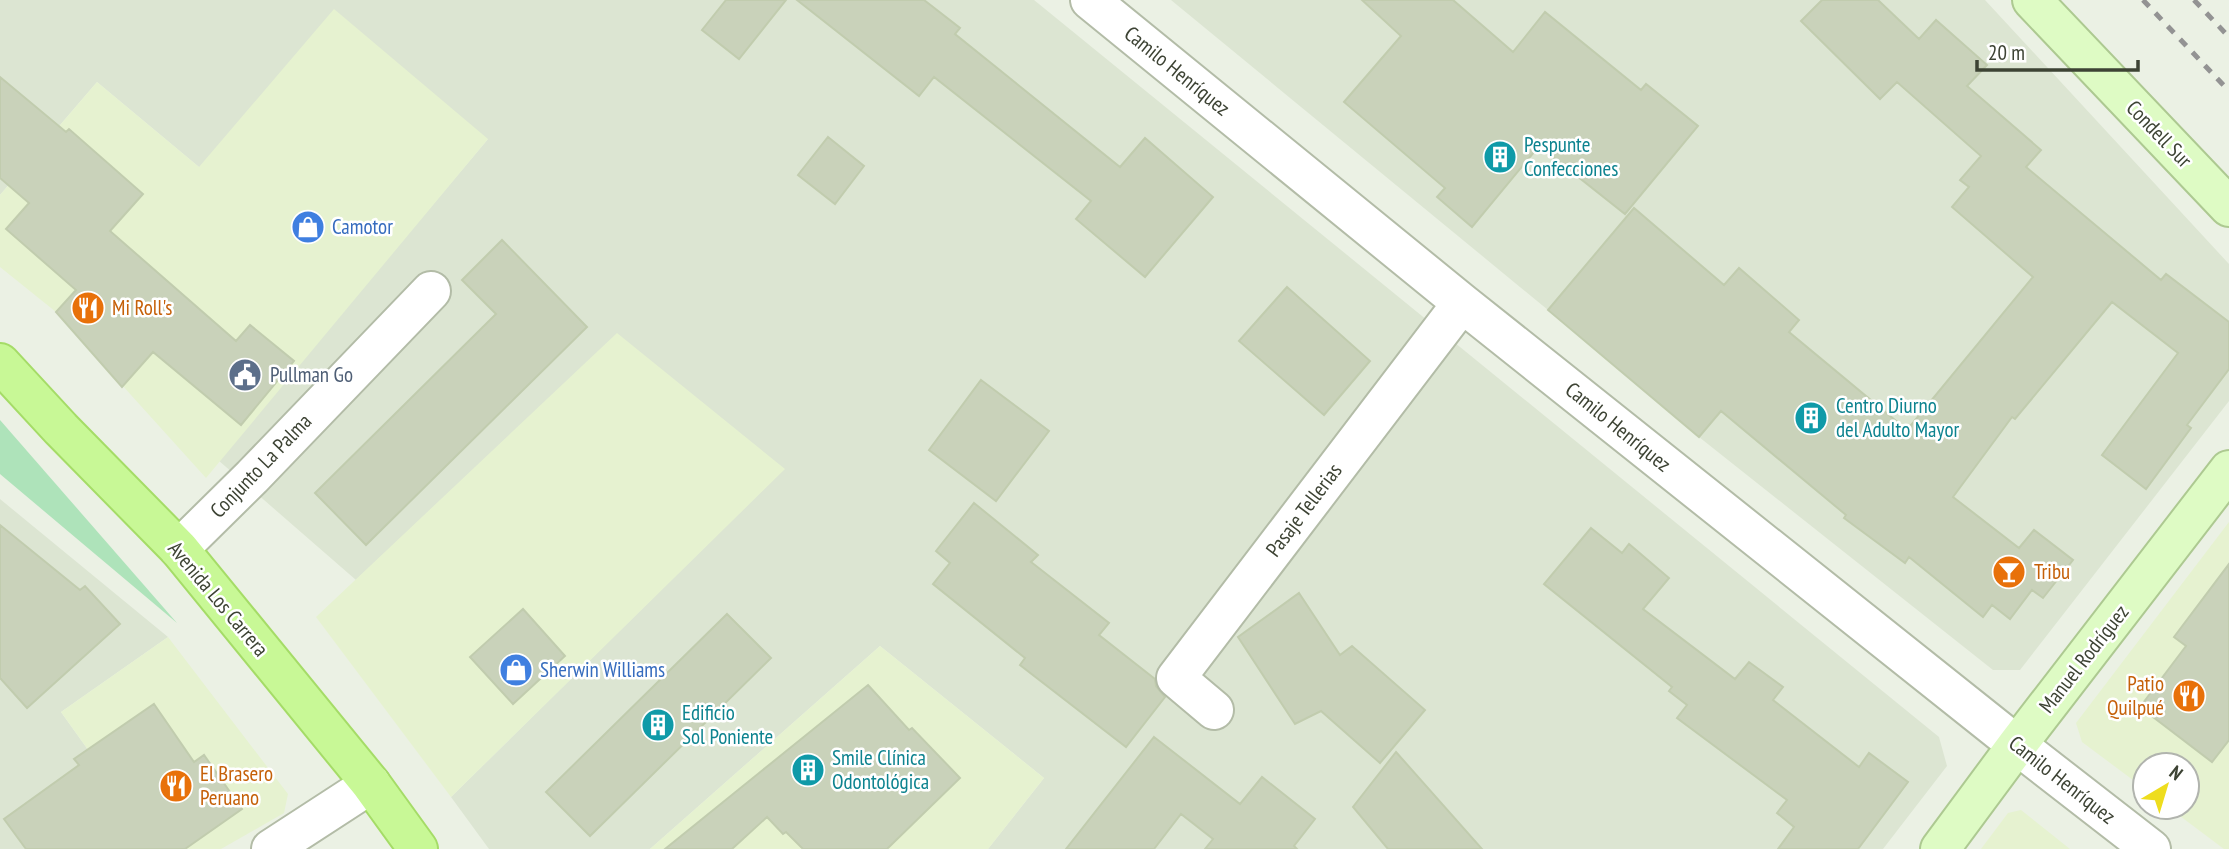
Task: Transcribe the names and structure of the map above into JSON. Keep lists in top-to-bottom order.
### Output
{
  "streets": {
    "main road": ["Avenida Los Carrera"],
    "street": [
      "Camilo Henríquez",
      "Condell Sur",
      "Conjunto La Palma",
      "Pasaje Tellerias",
      "Manuel Rodríguez"
    ]
  },
  "crossings": [
    ["Camilo Henríquez", "Pasaje Tellerias"],
    ["Camilo Henríquez", "Manuel Rodríguez"],
    ["Conjunto La Palma", "Avenida Los Carrera"]
  ],
  "places": {
    "building": [
      "Pespunte Confecciones",
      "Centro Diurno del Adulto Mayor",
      "Edificio Sol Poniente",
      "Smile Clínica Odontológica"
    ],
    "shop": ["Camotor", "Sherwin Williams"],
    "restaurant": ["Mi Roll's", "Patio Quilpué", "El Brasero Peruano"],
    "public building": ["Pullman Go"],
    "bar": ["Tribu"]
  },
  "scale_bar": "20 m",
  "north": "top right"
}
